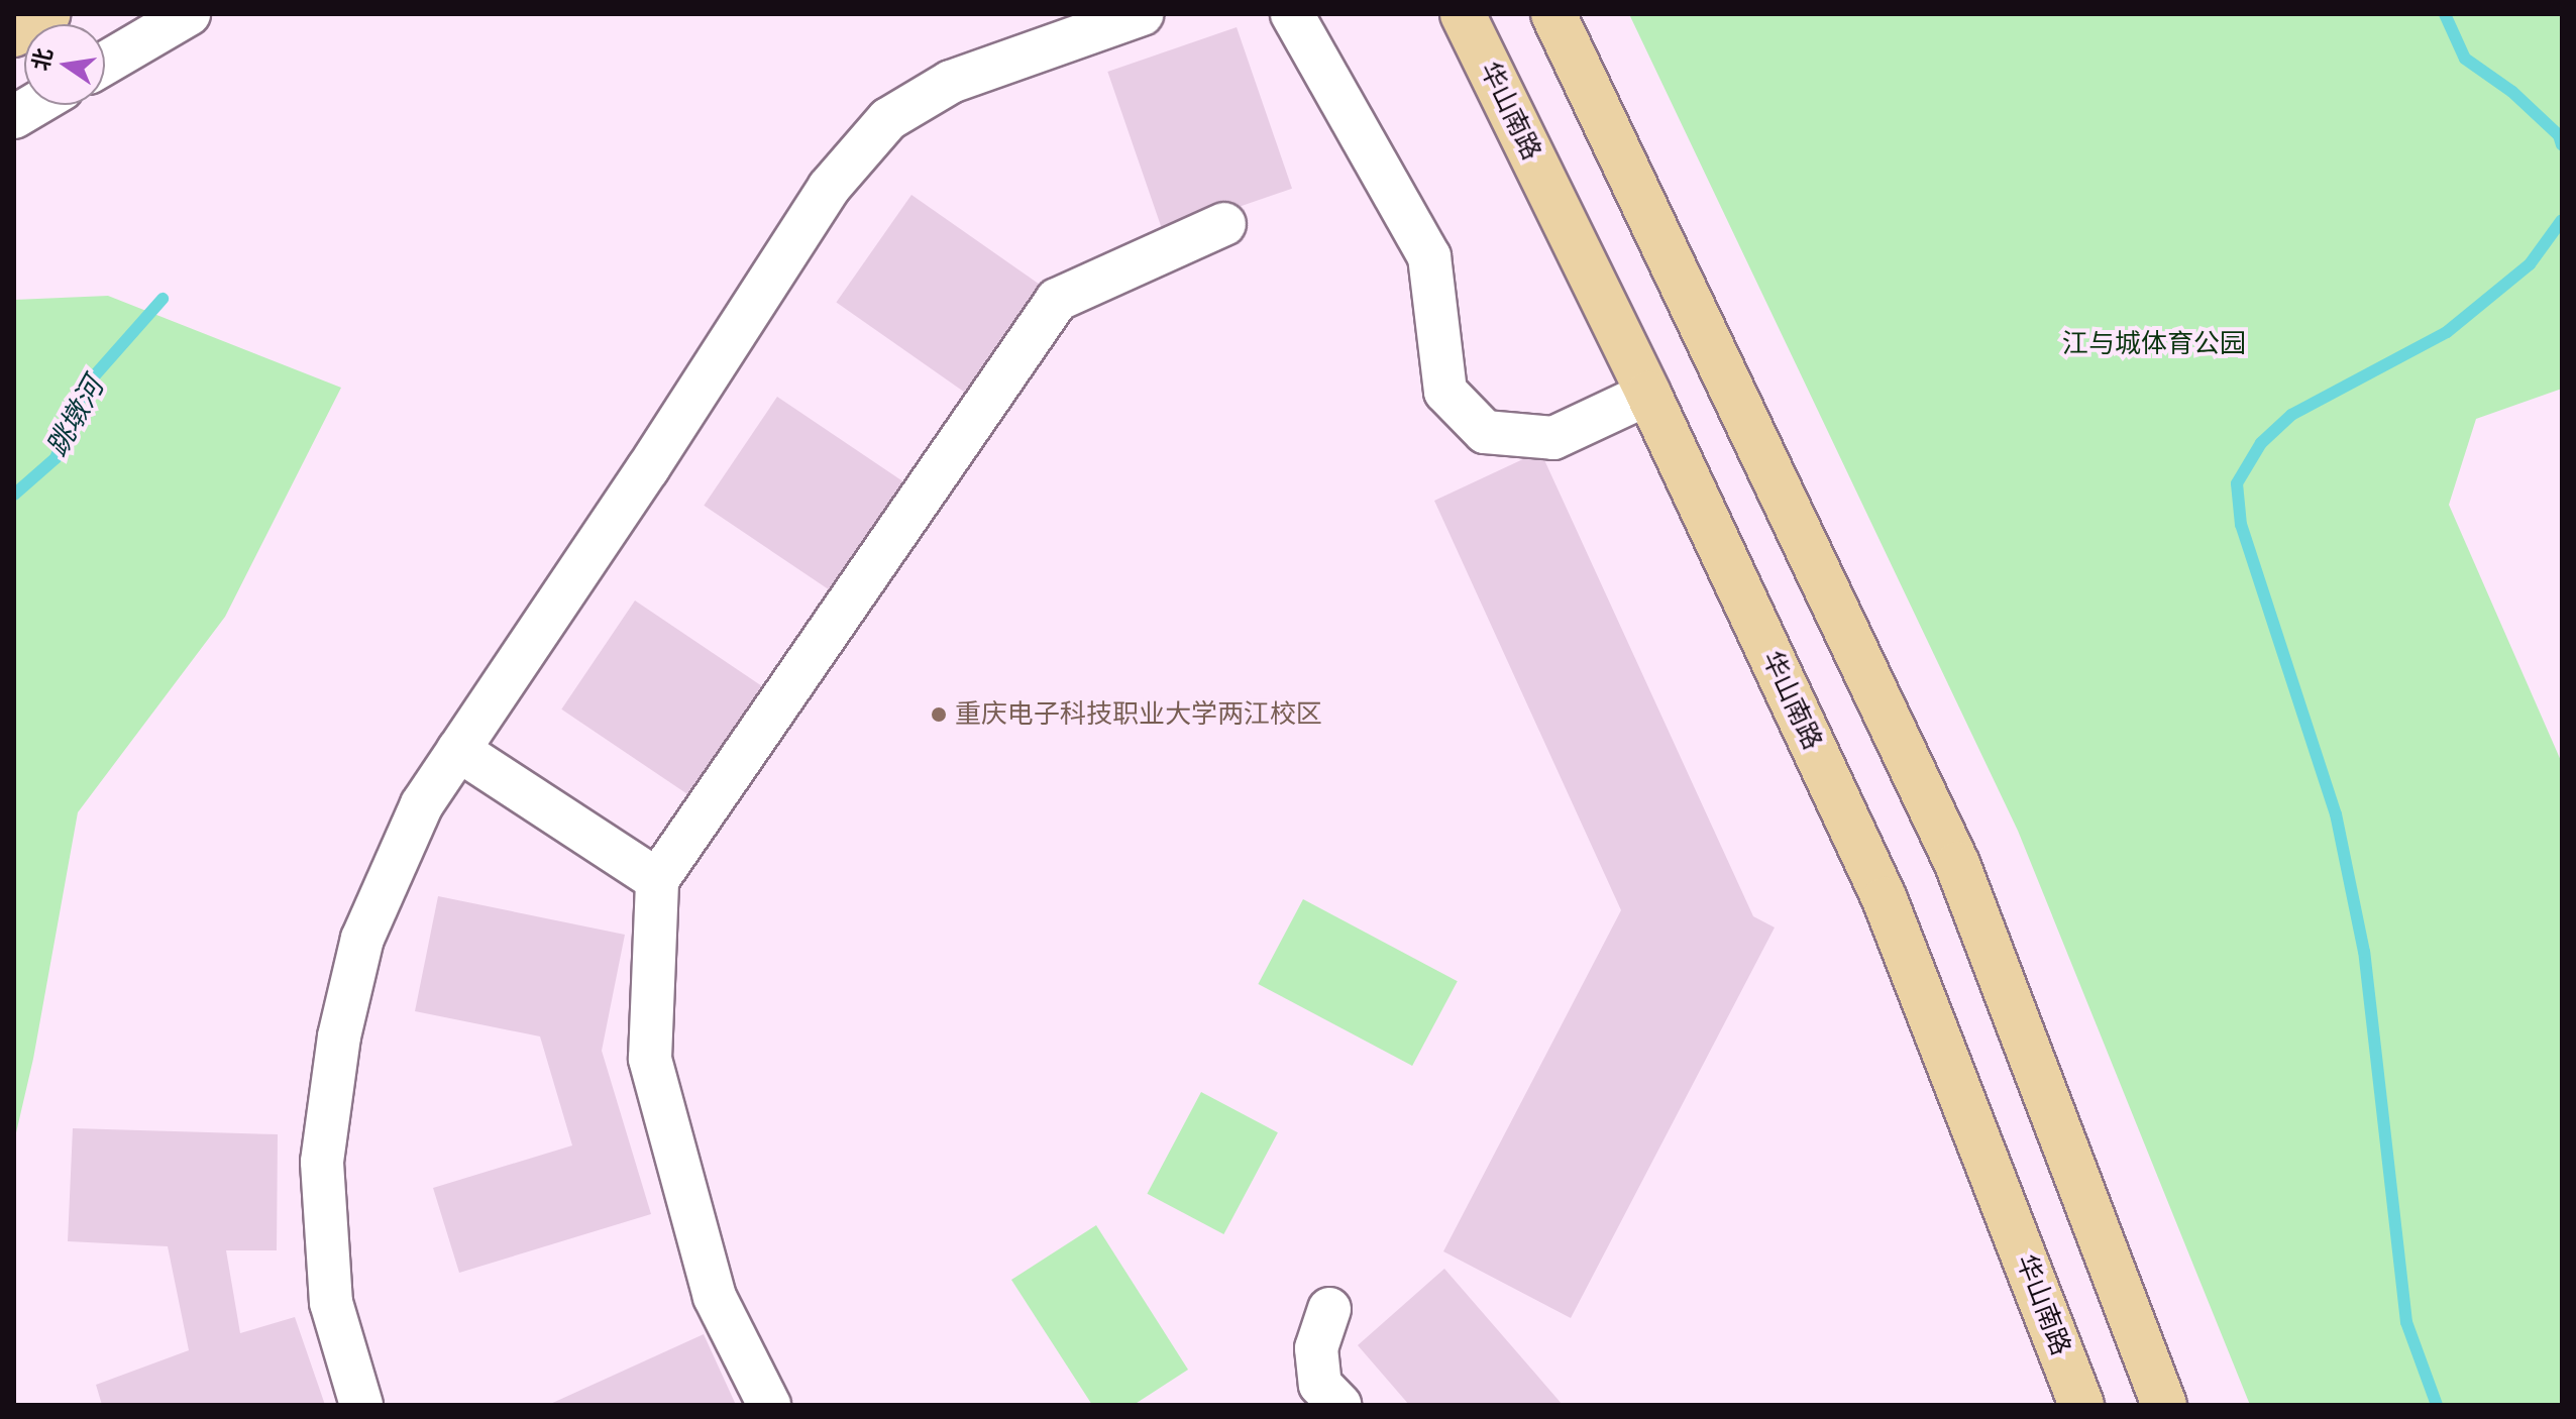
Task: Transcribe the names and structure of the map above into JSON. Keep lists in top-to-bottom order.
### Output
{
  "streets": {
    "main road": ["华山南路"]
  },
  "water": ["跳墩河"],
  "parks": ["江与城体育公园"],
  "places": ["重庆电子科技职业大学两江校区"],
  "north": "left"
}
